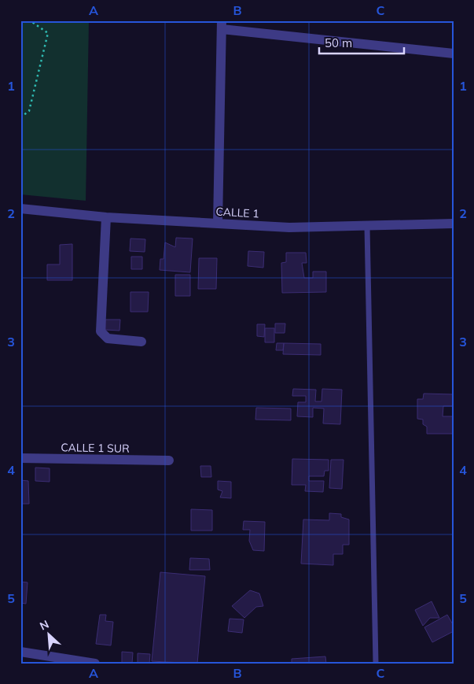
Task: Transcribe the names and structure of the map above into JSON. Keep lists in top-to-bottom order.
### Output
{
  "streets": {
    "street": ["CALLE 1", "CALLE 1 SUR"]
  },
  "scale_bar": "50 m",
  "north": "top left",
  "grid": {
    "columns": ["A", "B", "C"],
    "rows": [
      "1",
      "2",
      "3",
      "4",
      "5"
    ]
  }
}
